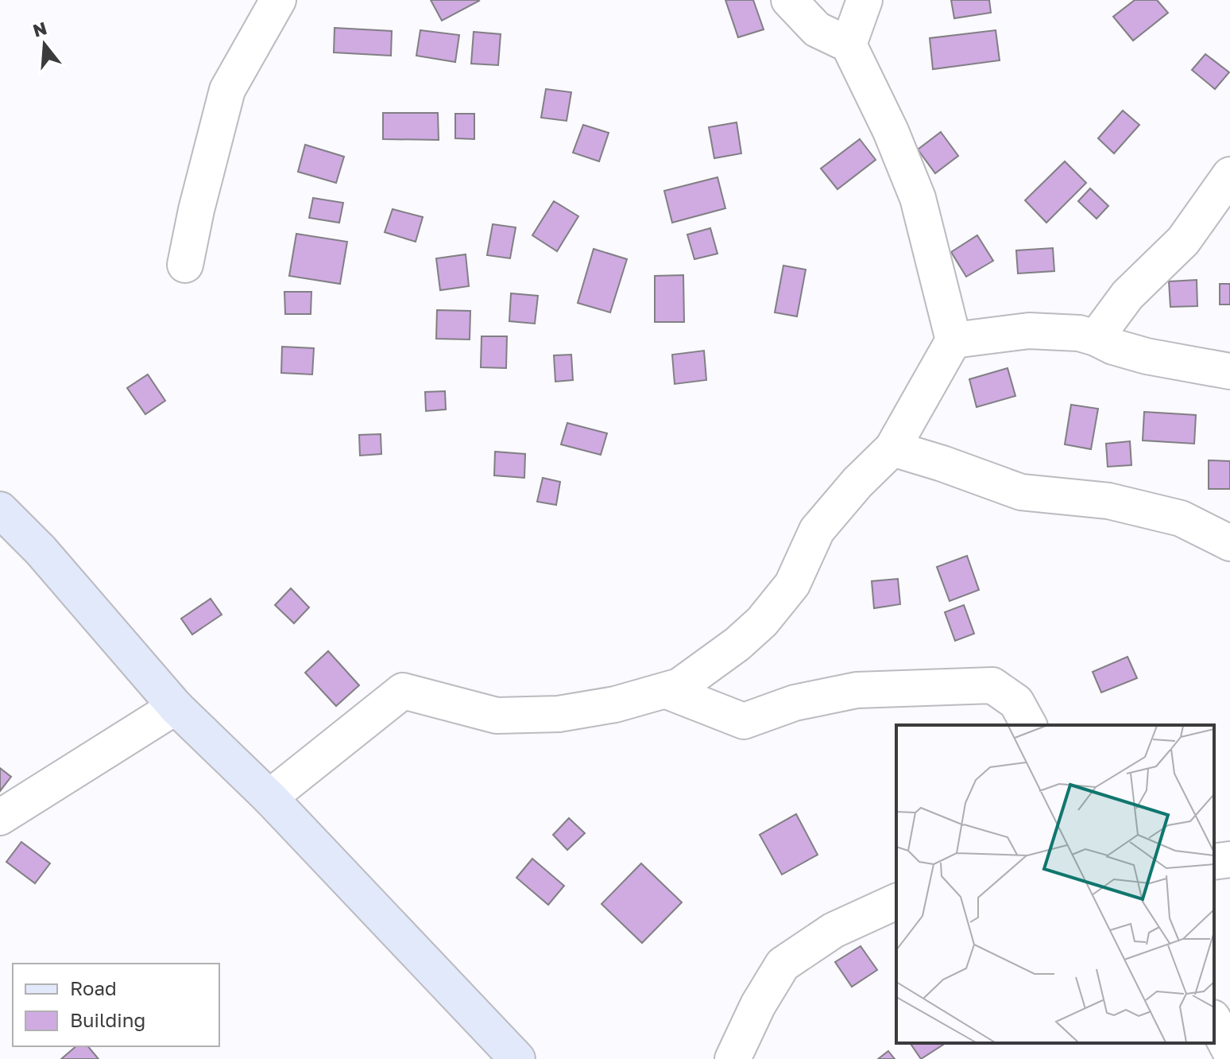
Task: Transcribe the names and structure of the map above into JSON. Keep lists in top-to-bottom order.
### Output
{
  "legend": ["Road", "Building"],
  "north": "top"
}
